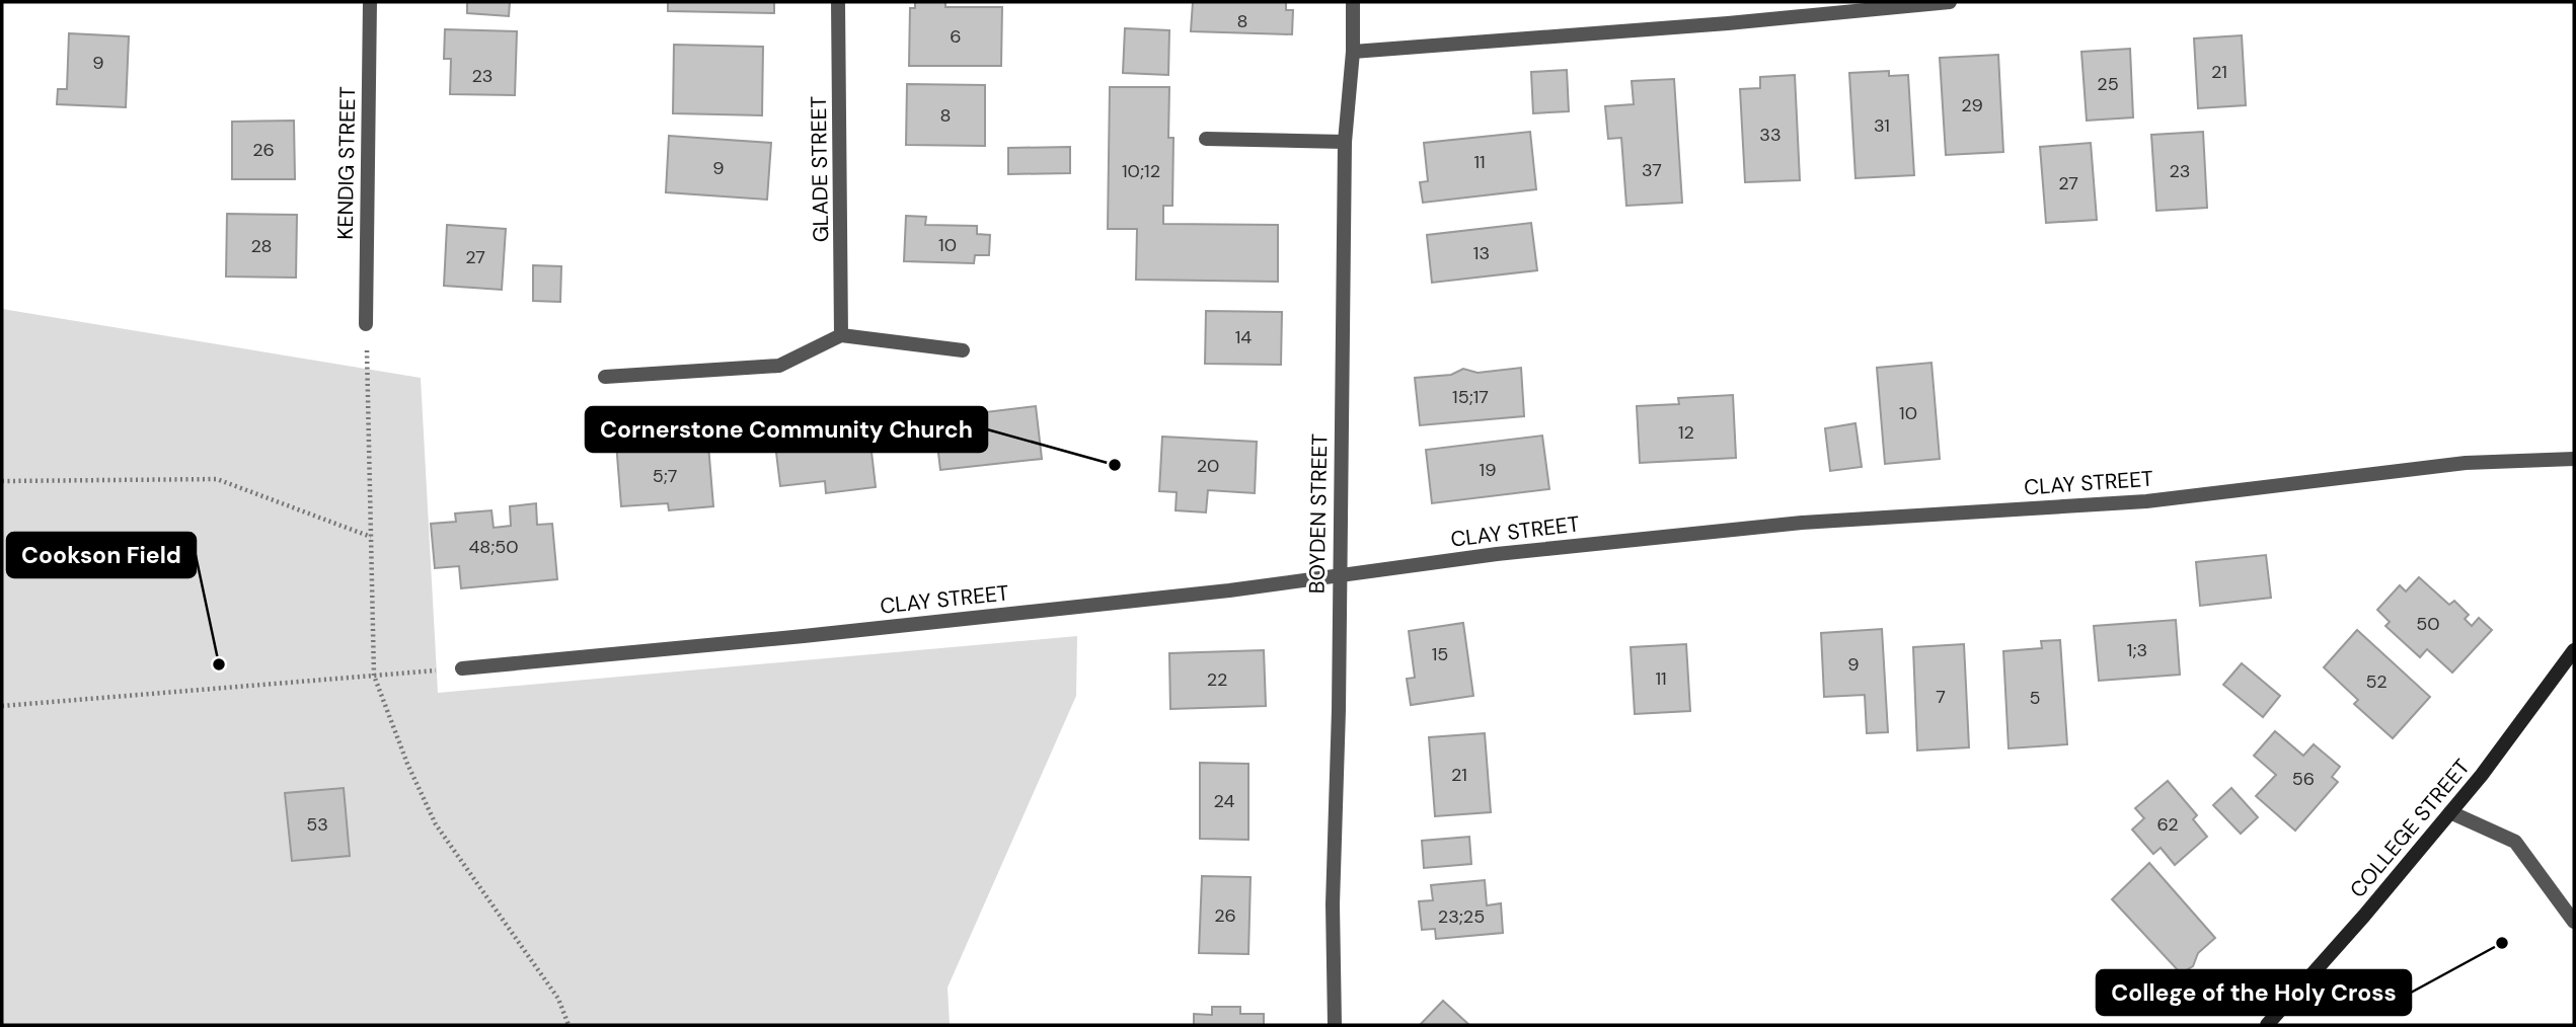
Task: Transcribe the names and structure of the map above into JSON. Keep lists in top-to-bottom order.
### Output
{
  "streets": {
    "street": [
      "KENDIG STREET",
      "GLADE STREET",
      "CLAY STREET",
      "BOYDEN STREET",
      "COLLEGE STREET"
    ]
  },
  "crossings": [
    ["CLAY STREET", "BOYDEN STREET"]
  ],
  "places": ["Cornerstone Community Church", "Cookson Field", "College of the Holy Cross"],
  "house_numbers": [
    "8",
    "6",
    "9",
    "21",
    "23",
    "25",
    "29",
    "8",
    "31",
    "33",
    "26",
    "11",
    "9",
    "37",
    "10;12",
    "23",
    "27",
    "10",
    "28",
    "13",
    "27",
    "14",
    "15;17",
    "10",
    "12",
    "20",
    "19",
    "5;7",
    "48;50",
    "50",
    "1;3",
    "15",
    "9",
    "11",
    "22",
    "52",
    "7",
    "5",
    "21",
    "56",
    "24",
    "53",
    "62",
    "26",
    "23;25"
  ]
}
